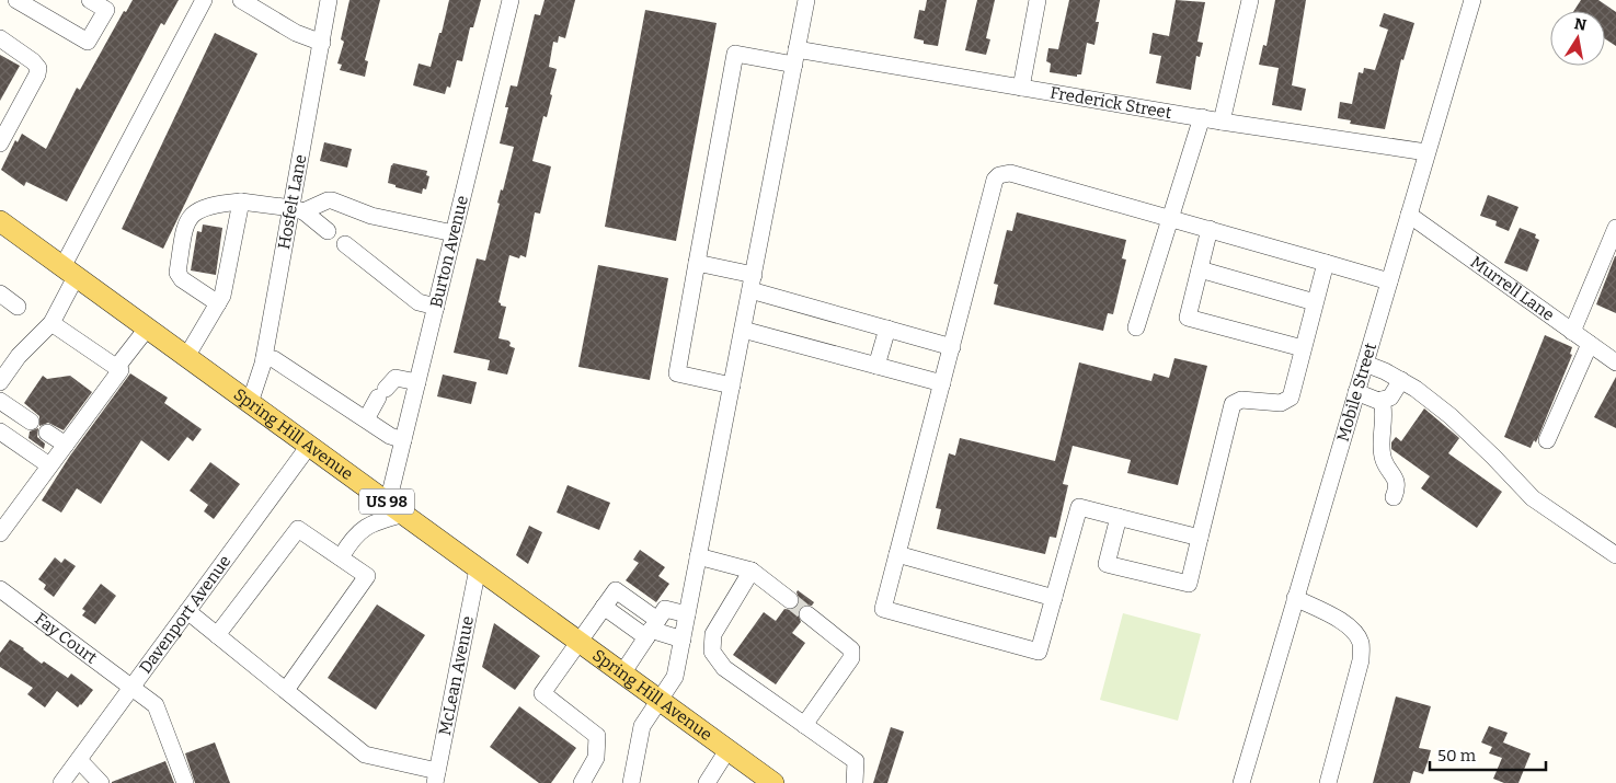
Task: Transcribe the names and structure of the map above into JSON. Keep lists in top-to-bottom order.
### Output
{
  "streets": {
    "main road": ["Spring Hill Avenue", "US 98"],
    "street": [
      "Frederick Street",
      "Hosfelt Lane",
      "Burton Avenue",
      "Murrell Lane",
      "Mobile Street",
      "Davenport Avenue",
      "Fay Court",
      "McLean Avenue"
    ]
  },
  "crossings": [
    ["Frederick Street", "Mobile Street"],
    ["Hosfelt Lane", "Spring Hill Avenue"],
    ["Burton Avenue", "Spring Hill Avenue"],
    ["Murrell Lane", "Mobile Street"],
    ["Spring Hill Avenue", "Davenport Avenue"],
    ["Spring Hill Avenue", "McLean Avenue"],
    ["Davenport Avenue", "Fay Court"]
  ],
  "scale_bar": "50 m",
  "north": "top"
}
